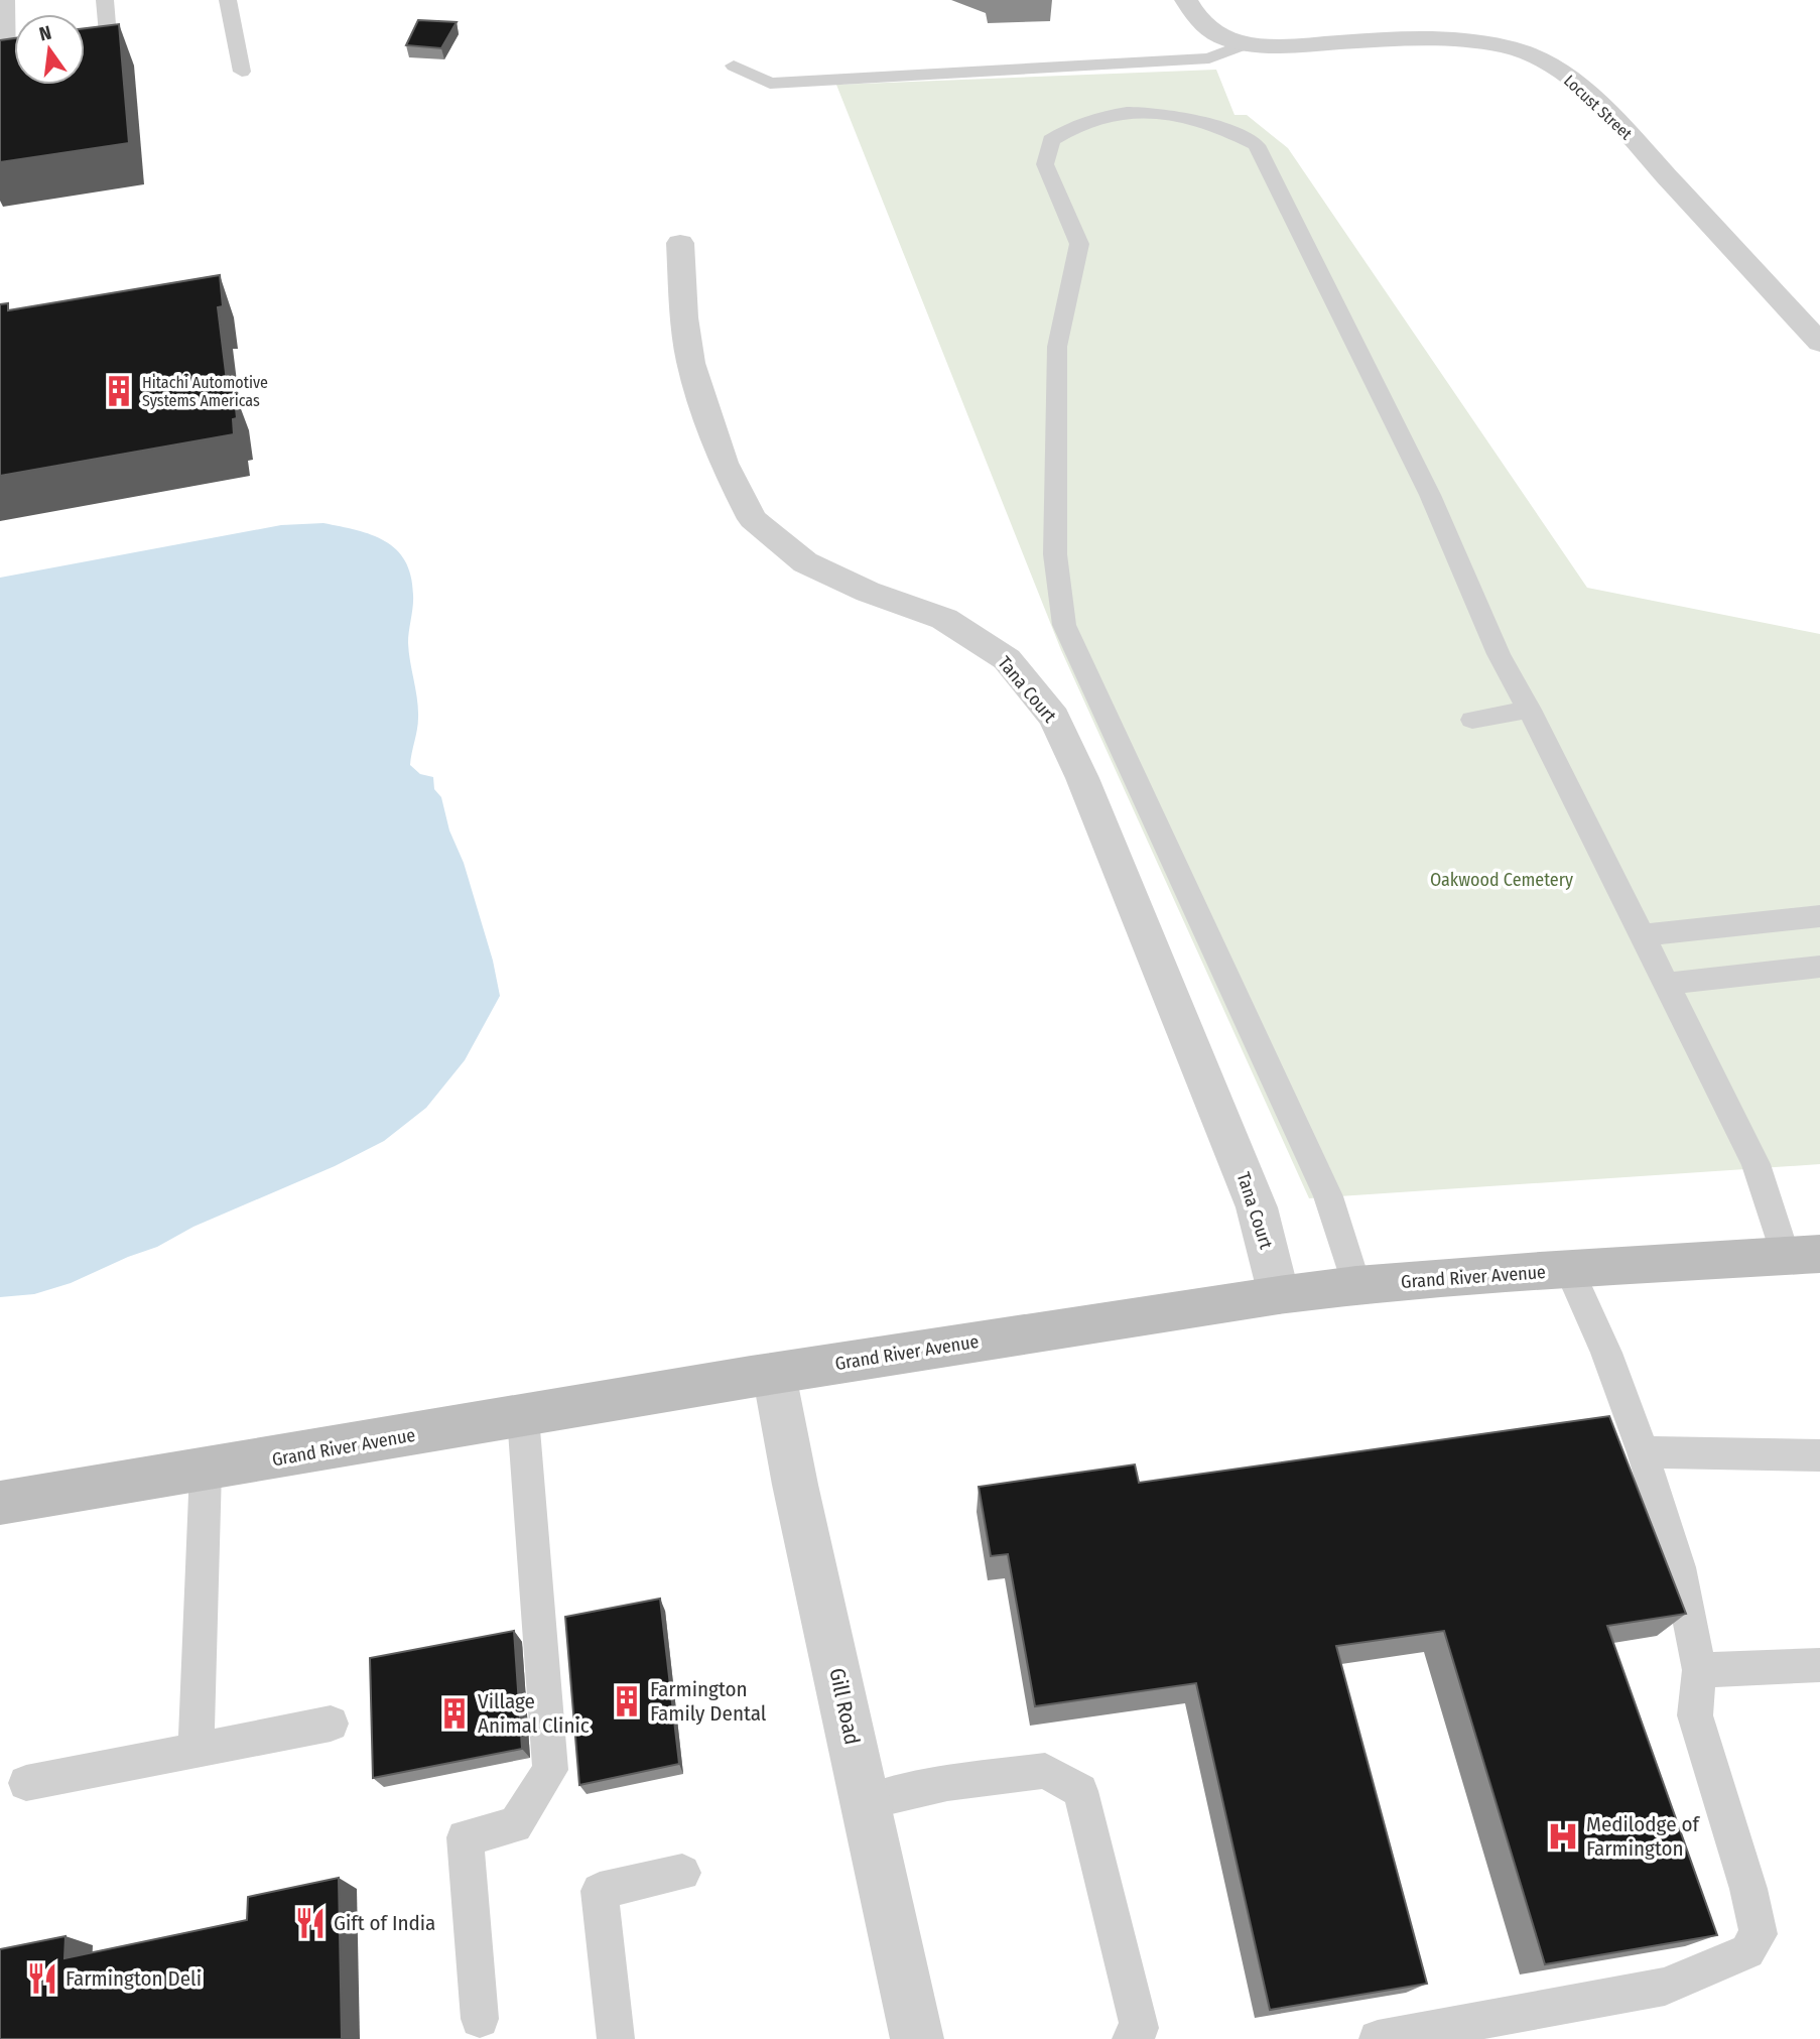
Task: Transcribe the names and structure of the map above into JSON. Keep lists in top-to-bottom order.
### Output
{
  "streets": {
    "main road": ["Grand River Avenue"],
    "street": ["Locust Street", "Tana Court", "Gill Road"]
  },
  "crossings": [
    ["Tana Court", "Grand River Avenue"],
    ["Grand River Avenue", "Gill Road"]
  ],
  "parks": ["Oakwood Cemetery"],
  "places": {
    "building": ["Hitachi Automotive Systems Americas", "Farmington Family Dental", "Village Animal Clinic"],
    "hospital": ["Medilodge of Farmington"],
    "restaurant": ["Gift of India", "Farmington Deli"]
  },
  "north": "top"
}
